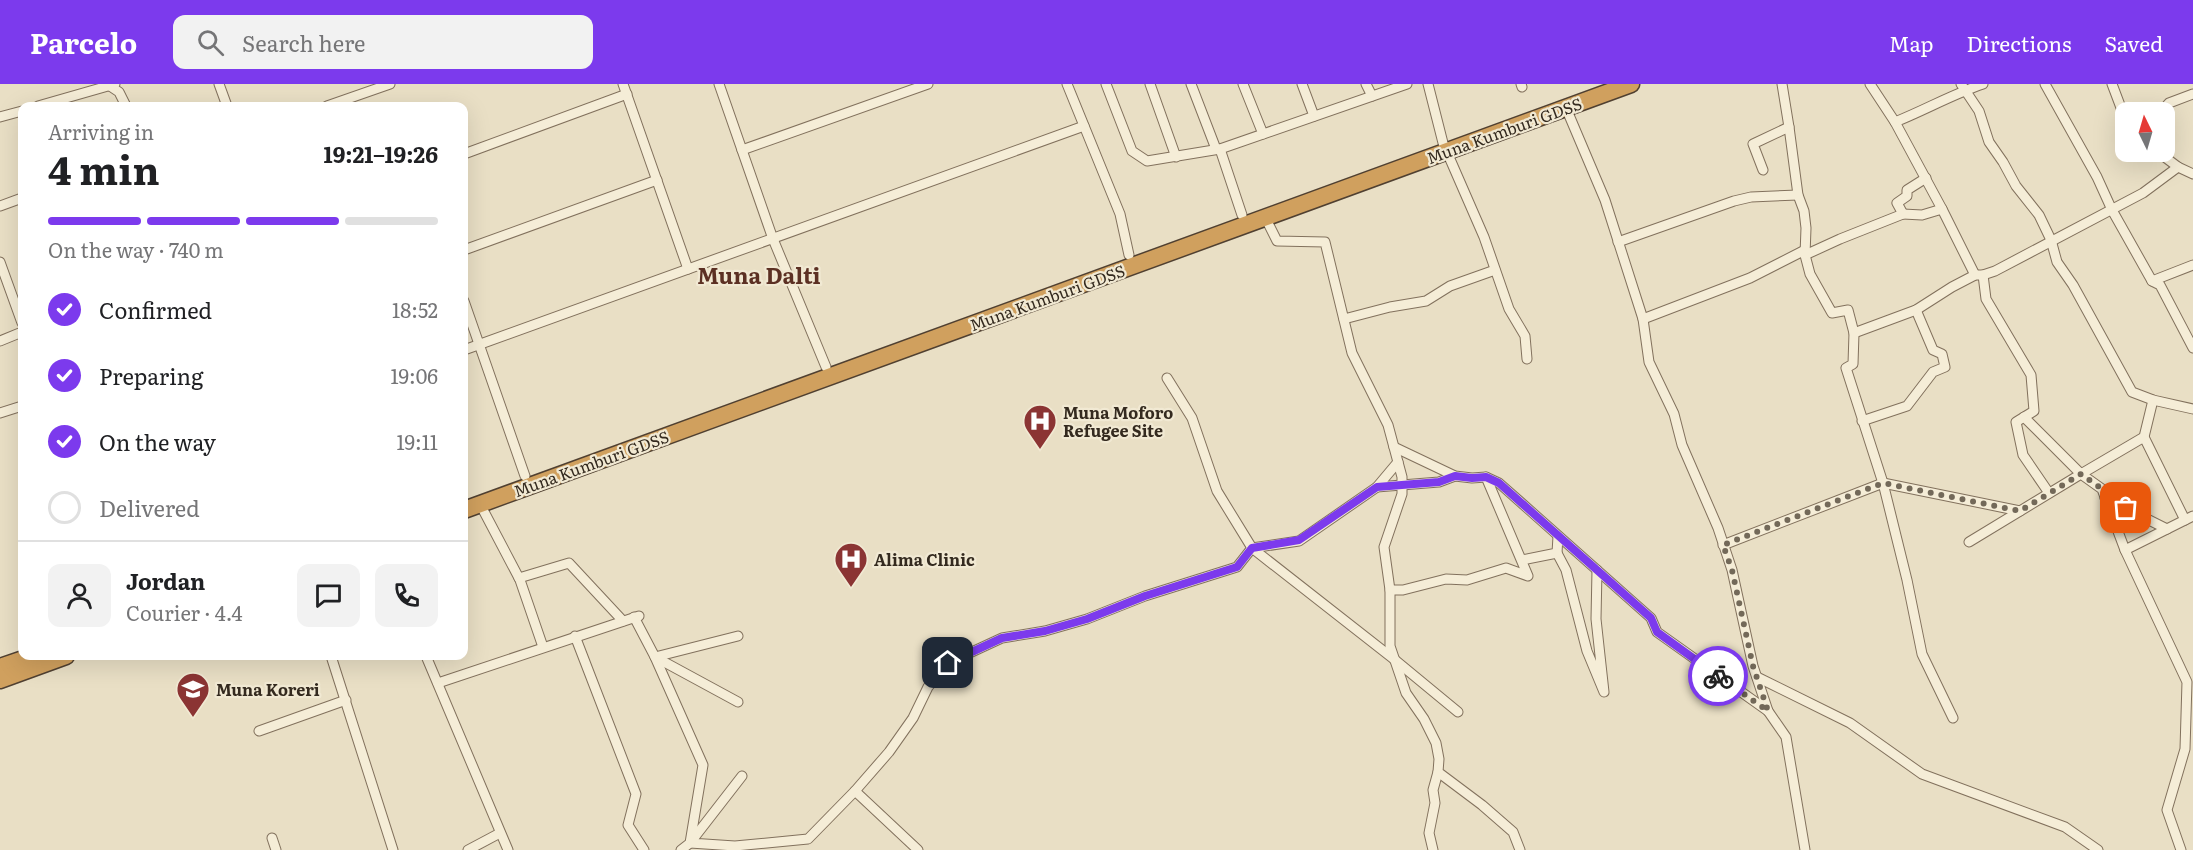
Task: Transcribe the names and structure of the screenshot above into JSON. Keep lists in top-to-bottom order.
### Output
{
  "streets": {
    "highway": ["Muna Kumburi GDSS"]
  },
  "districts": ["Muna Dalti"],
  "places": {
    "hospital": ["Muna Moforo Refugee Site", "Alima Clinic"],
    "school or university": ["Muna Koreri"]
  },
  "north": "top",
  "page": {
    "header": "Parcelo",
    "search": "Search here",
    "nav": ["Map", "Directions", "Saved"],
    "heading": ["4 min", "Arriving in", "19:21–19:26"],
    "panel": ["Jordan", "Courier · 4.4"],
    "bar": "On the way · 740 m",
    "list": [
      ["Confirmed", "18:52"],
      ["Preparing", "19:06"],
      ["On the way", "19:11"],
      "Delivered"
    ]
  }
}
